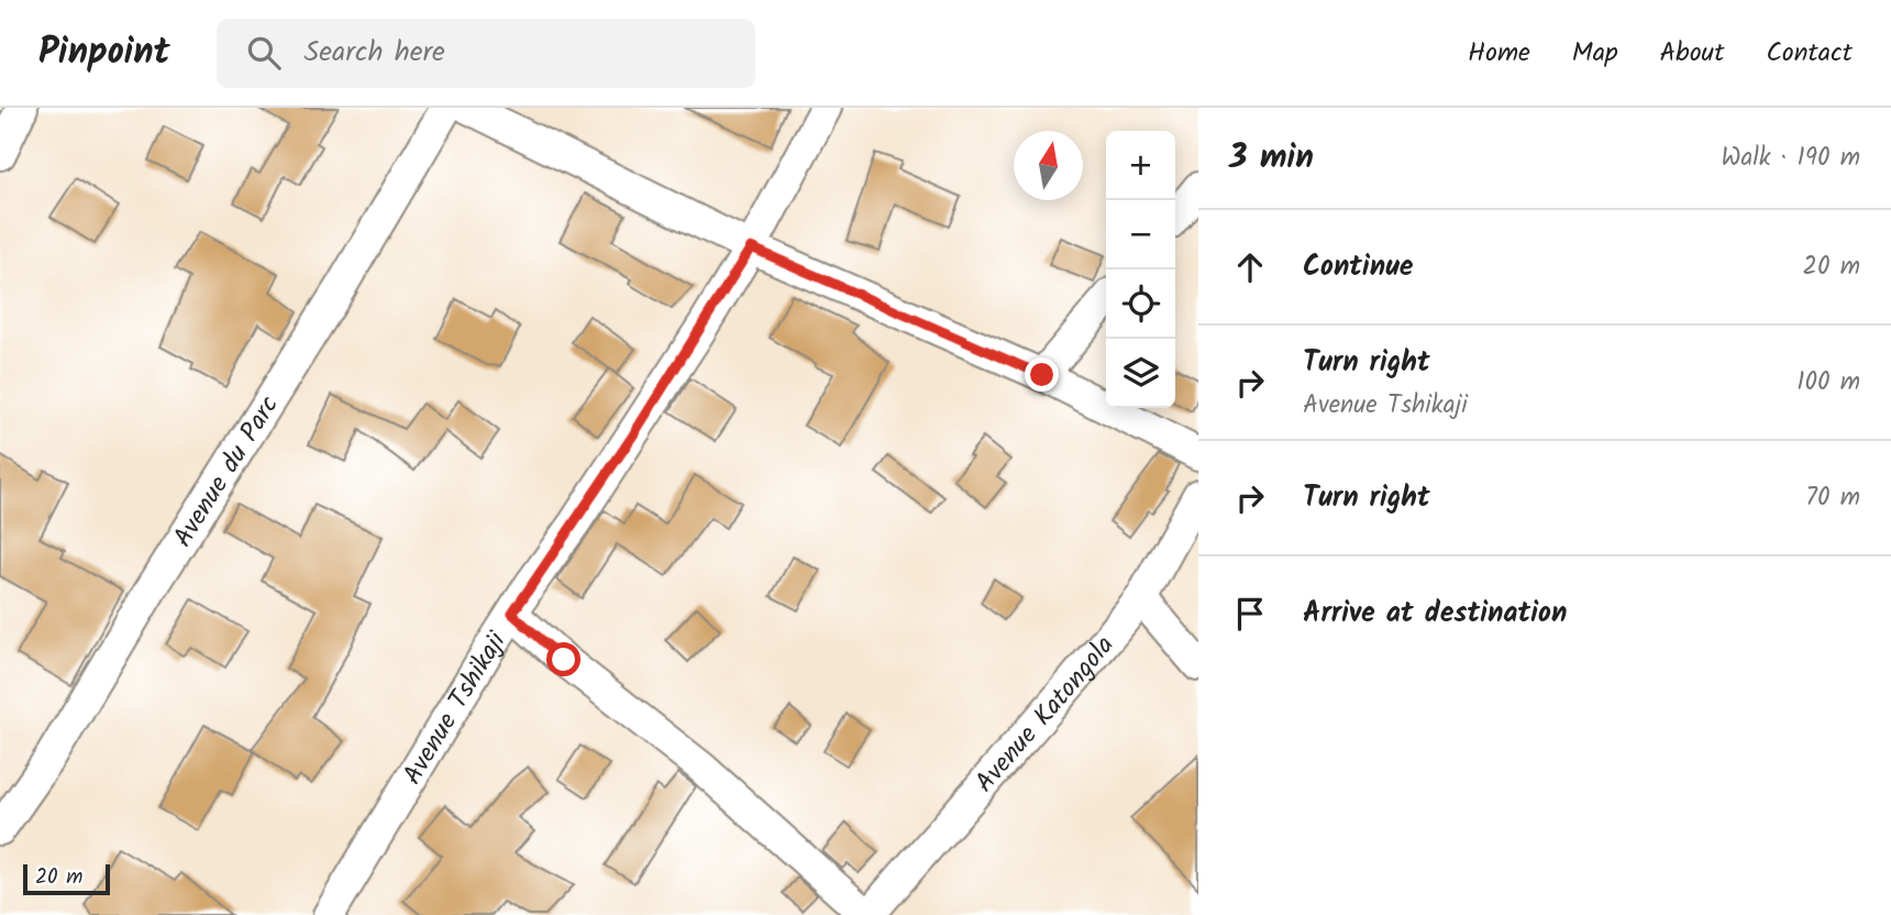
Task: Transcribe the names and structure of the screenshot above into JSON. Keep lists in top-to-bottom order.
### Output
{
  "streets": {
    "street": ["Avenue du Parc", "Avenue Tshikaji", "Avenue Katongola"]
  },
  "scale_bar": "20 m",
  "north": "top",
  "page": {
    "header": "Pinpoint",
    "search": "Search here",
    "nav": [
      "Home",
      "Map",
      "About",
      "Contact"
    ],
    "heading": ["3 min", "Walk · 190 m"],
    "map_buttons": ["+", "−"],
    "list": [
      ["Continue", "20 m"],
      ["Turn right", "Avenue Tshikaji", "100 m"],
      ["Turn right", "70 m"],
      "Arrive at destination"
    ],
    "scale": "20 m"
  }
}
